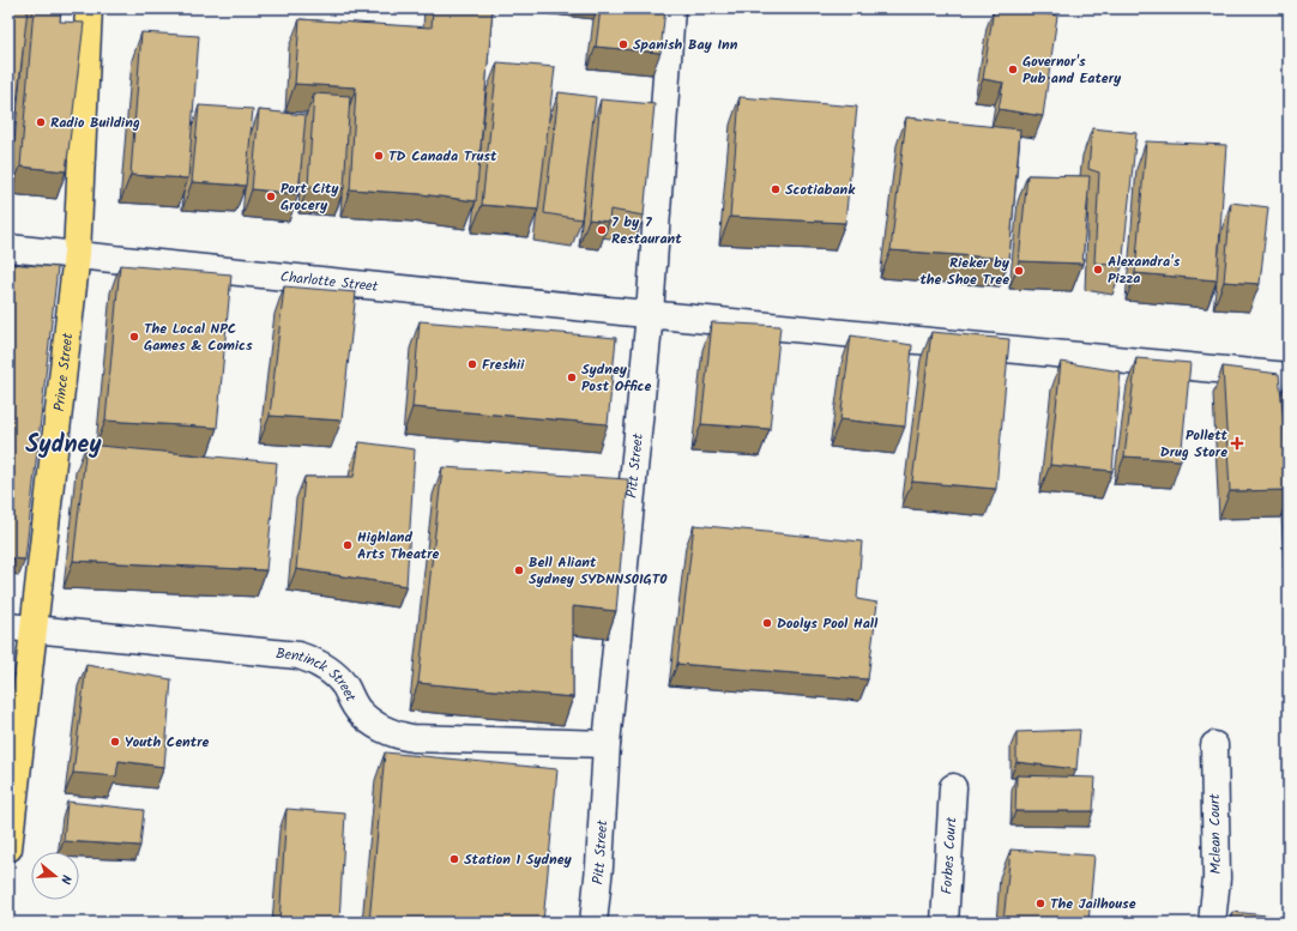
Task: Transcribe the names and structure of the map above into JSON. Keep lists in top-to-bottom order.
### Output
{
  "streets": {
    "main road": ["Prince Street"],
    "street": [
      "Charlotte Street",
      "Pitt Street",
      "Bentinck Street",
      "Mclean Court",
      "Forbes Court"
    ]
  },
  "crossings": [
    ["Charlotte Street", "Prince Street"],
    ["Charlotte Street", "Pitt Street"],
    ["Prince Street", "Bentinck Street"],
    ["Pitt Street", "Bentinck Street"]
  ],
  "districts": ["Sydney"],
  "places": {
    "other": [
      "Spanish Bay Inn",
      "Governor's Pub and Eatery",
      "Radio Building",
      "TD Canada Trust",
      "Scotiabank",
      "Port City Grocery",
      "7 by 7 Restaurant",
      "Alexandra's Pizza",
      "Rieker by the Shoe Tree",
      "The Local NPC Games & Comics",
      "Freshii",
      "Sydney Post Office",
      "Highland Arts Theatre",
      "Bell Aliant Sydney SYDNNS01GT0",
      "Doolys Pool Hall",
      "Youth Centre",
      "Station 1 Sydney",
      "The Jailhouse"
    ],
    "health": ["Pollett Drug Store"]
  },
  "north": "right"
}
